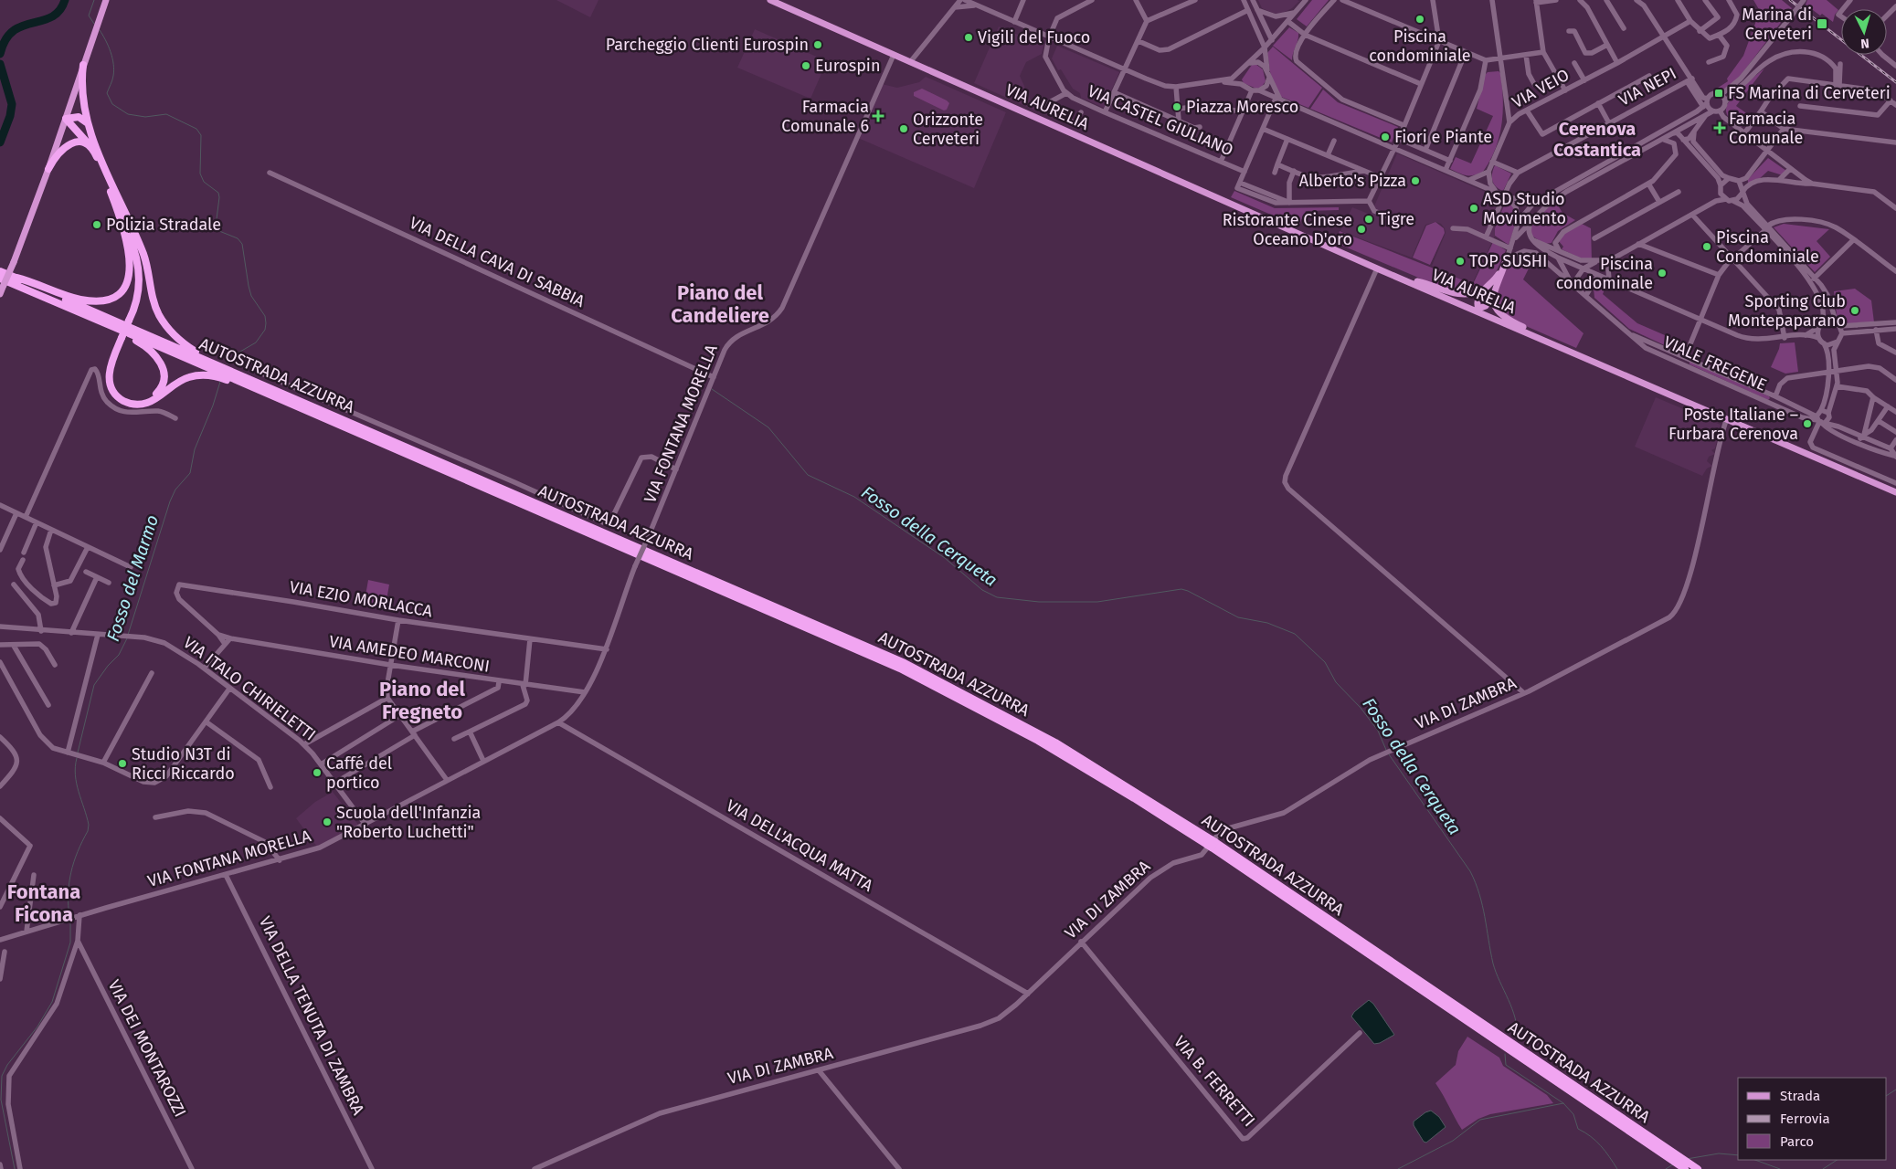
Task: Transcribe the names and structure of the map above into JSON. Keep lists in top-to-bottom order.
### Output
{
  "streets": {
    "highway": ["AUTOSTRADA AZZURRA"],
    "main road": ["VIA AURELIA"],
    "street": [
      "VIA NEPI",
      "VIA VEIO",
      "VIA CASTEL GIULIANO",
      "VIA DELLA CAVA DI SABBIA",
      "VIALE FREGENE",
      "VIA FONTANA MORELLA",
      "VIA EZIO MORLACCA",
      "VIA AMEDEO MARCONI",
      "VIA ITALO CHIRIELETTI",
      "VIA DI ZAMBRA",
      "VIA DELL'ACQUA MATTA",
      "VIA DELLA TENUTA DI ZAMBRA",
      "VIA DEI MONTAROZZI",
      "VIA B. FERRETTI"
    ]
  },
  "crossings": [
    ["VIA AURELIA", "VIA FONTANA MORELLA"],
    ["VIA AURELIA", "VIA DI ZAMBRA"],
    ["VIA DELLA CAVA DI SABBIA", "VIA FONTANA MORELLA"],
    ["VIA FONTANA MORELLA", "VIA EZIO MORLACCA"],
    ["VIA FONTANA MORELLA", "VIA AMEDEO MARCONI"],
    ["VIA FONTANA MORELLA", "VIA ITALO CHIRIELETTI"],
    ["VIA FONTANA MORELLA", "VIA DELL'ACQUA MATTA"],
    ["VIA FONTANA MORELLA", "VIA DELLA TENUTA DI ZAMBRA"],
    ["VIA EZIO MORLACCA", "VIA AMEDEO MARCONI"],
    ["VIA DI ZAMBRA", "VIA DELL'ACQUA MATTA"],
    ["VIA DI ZAMBRA", "VIA B. FERRETTI"]
  ],
  "districts": [
    "Cerenova Costantica",
    "Piano del Candeliere",
    "Piano del Fregneto",
    "Fontana Ficona"
  ],
  "water": ["Fosso della Cerqueta", "Fosso del Marmo"],
  "places": {
    "other": [
      "Piscina condominiale",
      "Vigili del Fuoco",
      "Parcheggio Clienti Eurospin",
      "Eurospin",
      "Piazza Moresco",
      "Orizzonte Cerveteri",
      "Fiori e Piante",
      "Alberto's Pizza",
      "ASD Studio Movimento",
      "Tigre",
      "Polizia Stradale",
      "Ristorante Cinese Oceano D'oro",
      "Piscina Condominiale",
      "TOP SUSHI",
      "Piscina condominale",
      "Sporting Club Montepaparano",
      "Poste Italiane – Furbara Cerenova",
      "Studio N3T di Ricci Riccardo",
      "Caffé del portico",
      "Scuola dell'Infanzia \"Roberto Luchetti\""
    ],
    "transit": ["Marina di Cerveteri", "FS Marina di Cerveteri"],
    "health": ["Farmacia Comunale 6", "Farmacia Comunale"]
  },
  "legend": ["Strada", "Ferrovia", "Parco"],
  "north": "bottom"
}
